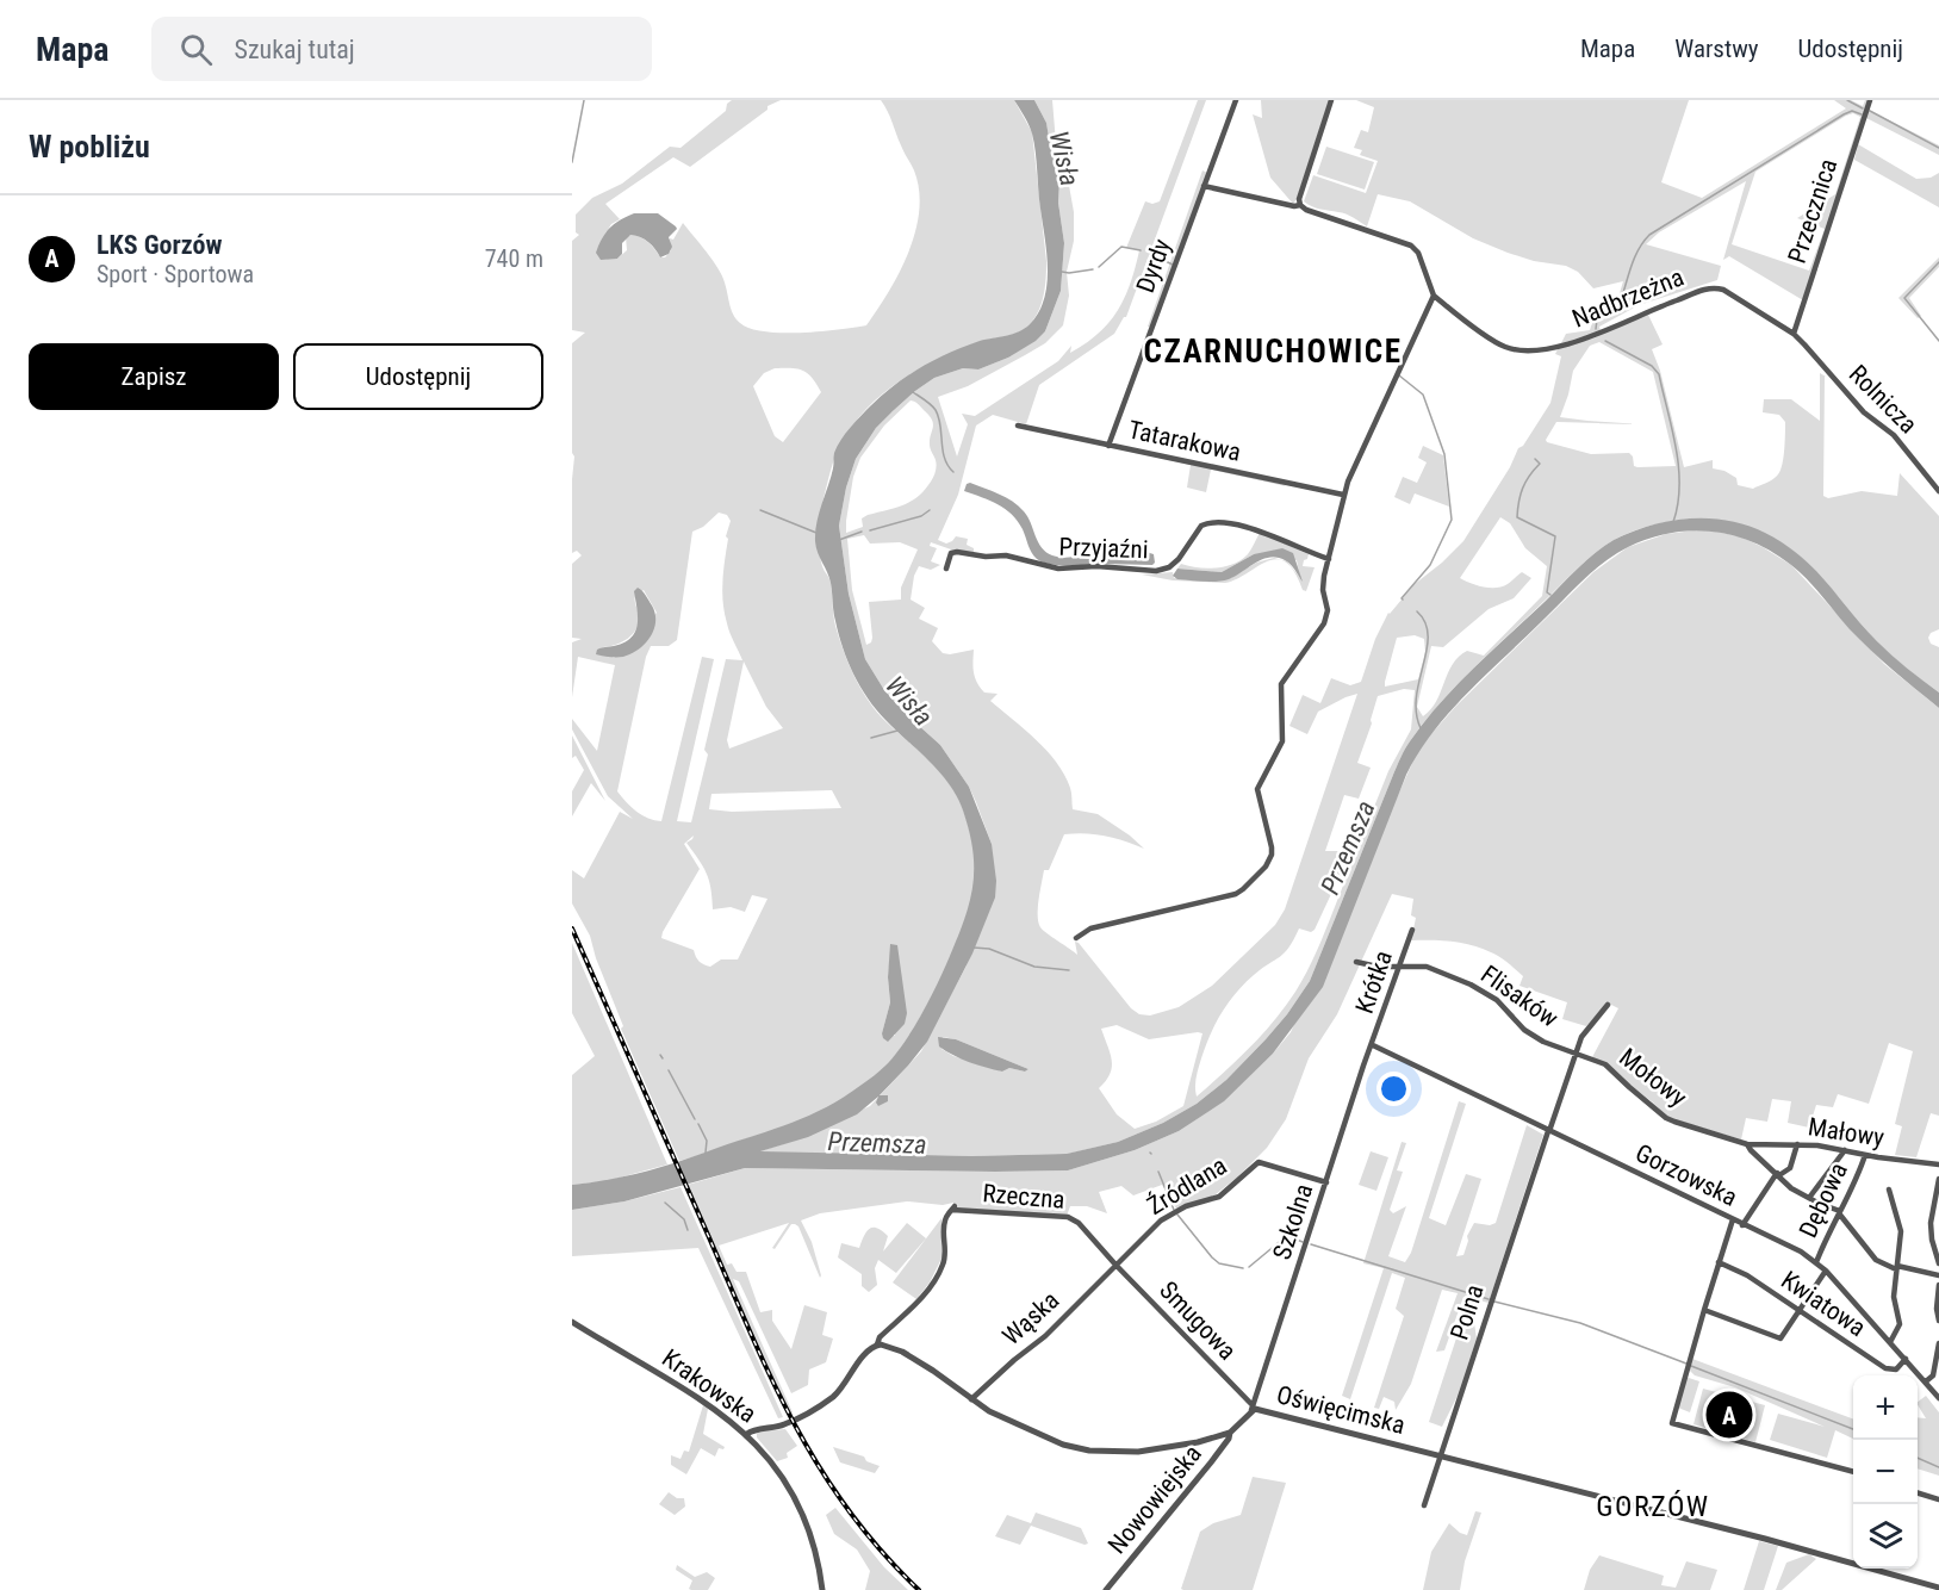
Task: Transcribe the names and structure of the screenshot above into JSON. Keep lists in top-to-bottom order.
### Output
{
  "streets": {
    "street": [
      "Przecznica",
      "Dyrdy",
      "Nadbrzeżna",
      "Rolnicza",
      "Tatarakowa",
      "Przyjaźni",
      "Krótka",
      "Flisaków",
      "Mołowy",
      "Małowy",
      "Gorzowska",
      "Źródlana",
      "Rzeczna",
      "Dębowa",
      "Szkolna",
      "Kwiatowa",
      "Polna",
      "Wąska",
      "Smugowa",
      "Krakowska",
      "Oświęcimska",
      "Nowowiejska"
    ]
  },
  "crossings": [
    ["Przecznica", "Nadbrzeżna"],
    ["Dyrdy", "Tatarakowa"],
    ["Nadbrzeżna", "Rolnicza"],
    ["Krótka", "Flisaków"],
    ["Krótka", "Gorzowska"],
    ["Krótka", "Szkolna"],
    ["Flisaków", "Mołowy"],
    ["Flisaków", "Polna"],
    ["Mołowy", "Małowy"],
    ["Mołowy", "Polna"],
    ["Małowy", "Dębowa"],
    ["Gorzowska", "Dębowa"],
    ["Gorzowska", "Szkolna"],
    ["Gorzowska", "Kwiatowa"],
    ["Gorzowska", "Polna"],
    ["Źródlana", "Rzeczna"],
    ["Źródlana", "Szkolna"],
    ["Źródlana", "Wąska"],
    ["Źródlana", "Smugowa"],
    ["Rzeczna", "Wąska"],
    ["Rzeczna", "Smugowa"],
    ["Szkolna", "Smugowa"],
    ["Szkolna", "Oświęcimska"],
    ["Polna", "Oświęcimska"],
    ["Wąska", "Smugowa"],
    ["Smugowa", "Oświęcimska"],
    ["Oświęcimska", "Nowowiejska"]
  ],
  "districts": ["CZARNUCHOWICE", "GORZÓW"],
  "water": ["Wisła", "Przemsza"],
  "page": {
    "header": "Mapa",
    "search": "Szukaj tutaj",
    "nav": ["Mapa", "Warstwy", "Udostępnij"],
    "heading": "W pobliżu",
    "list": [
      {
        "mark": "A",
        "name": "LKS Gorzów",
        "note": "Sport · Sportowa",
        "value": "740 m"
      }
    ],
    "buttons": ["Zapisz", "Udostępnij"],
    "map_buttons": ["+", "−"],
    "pins": "A"
  }
}
